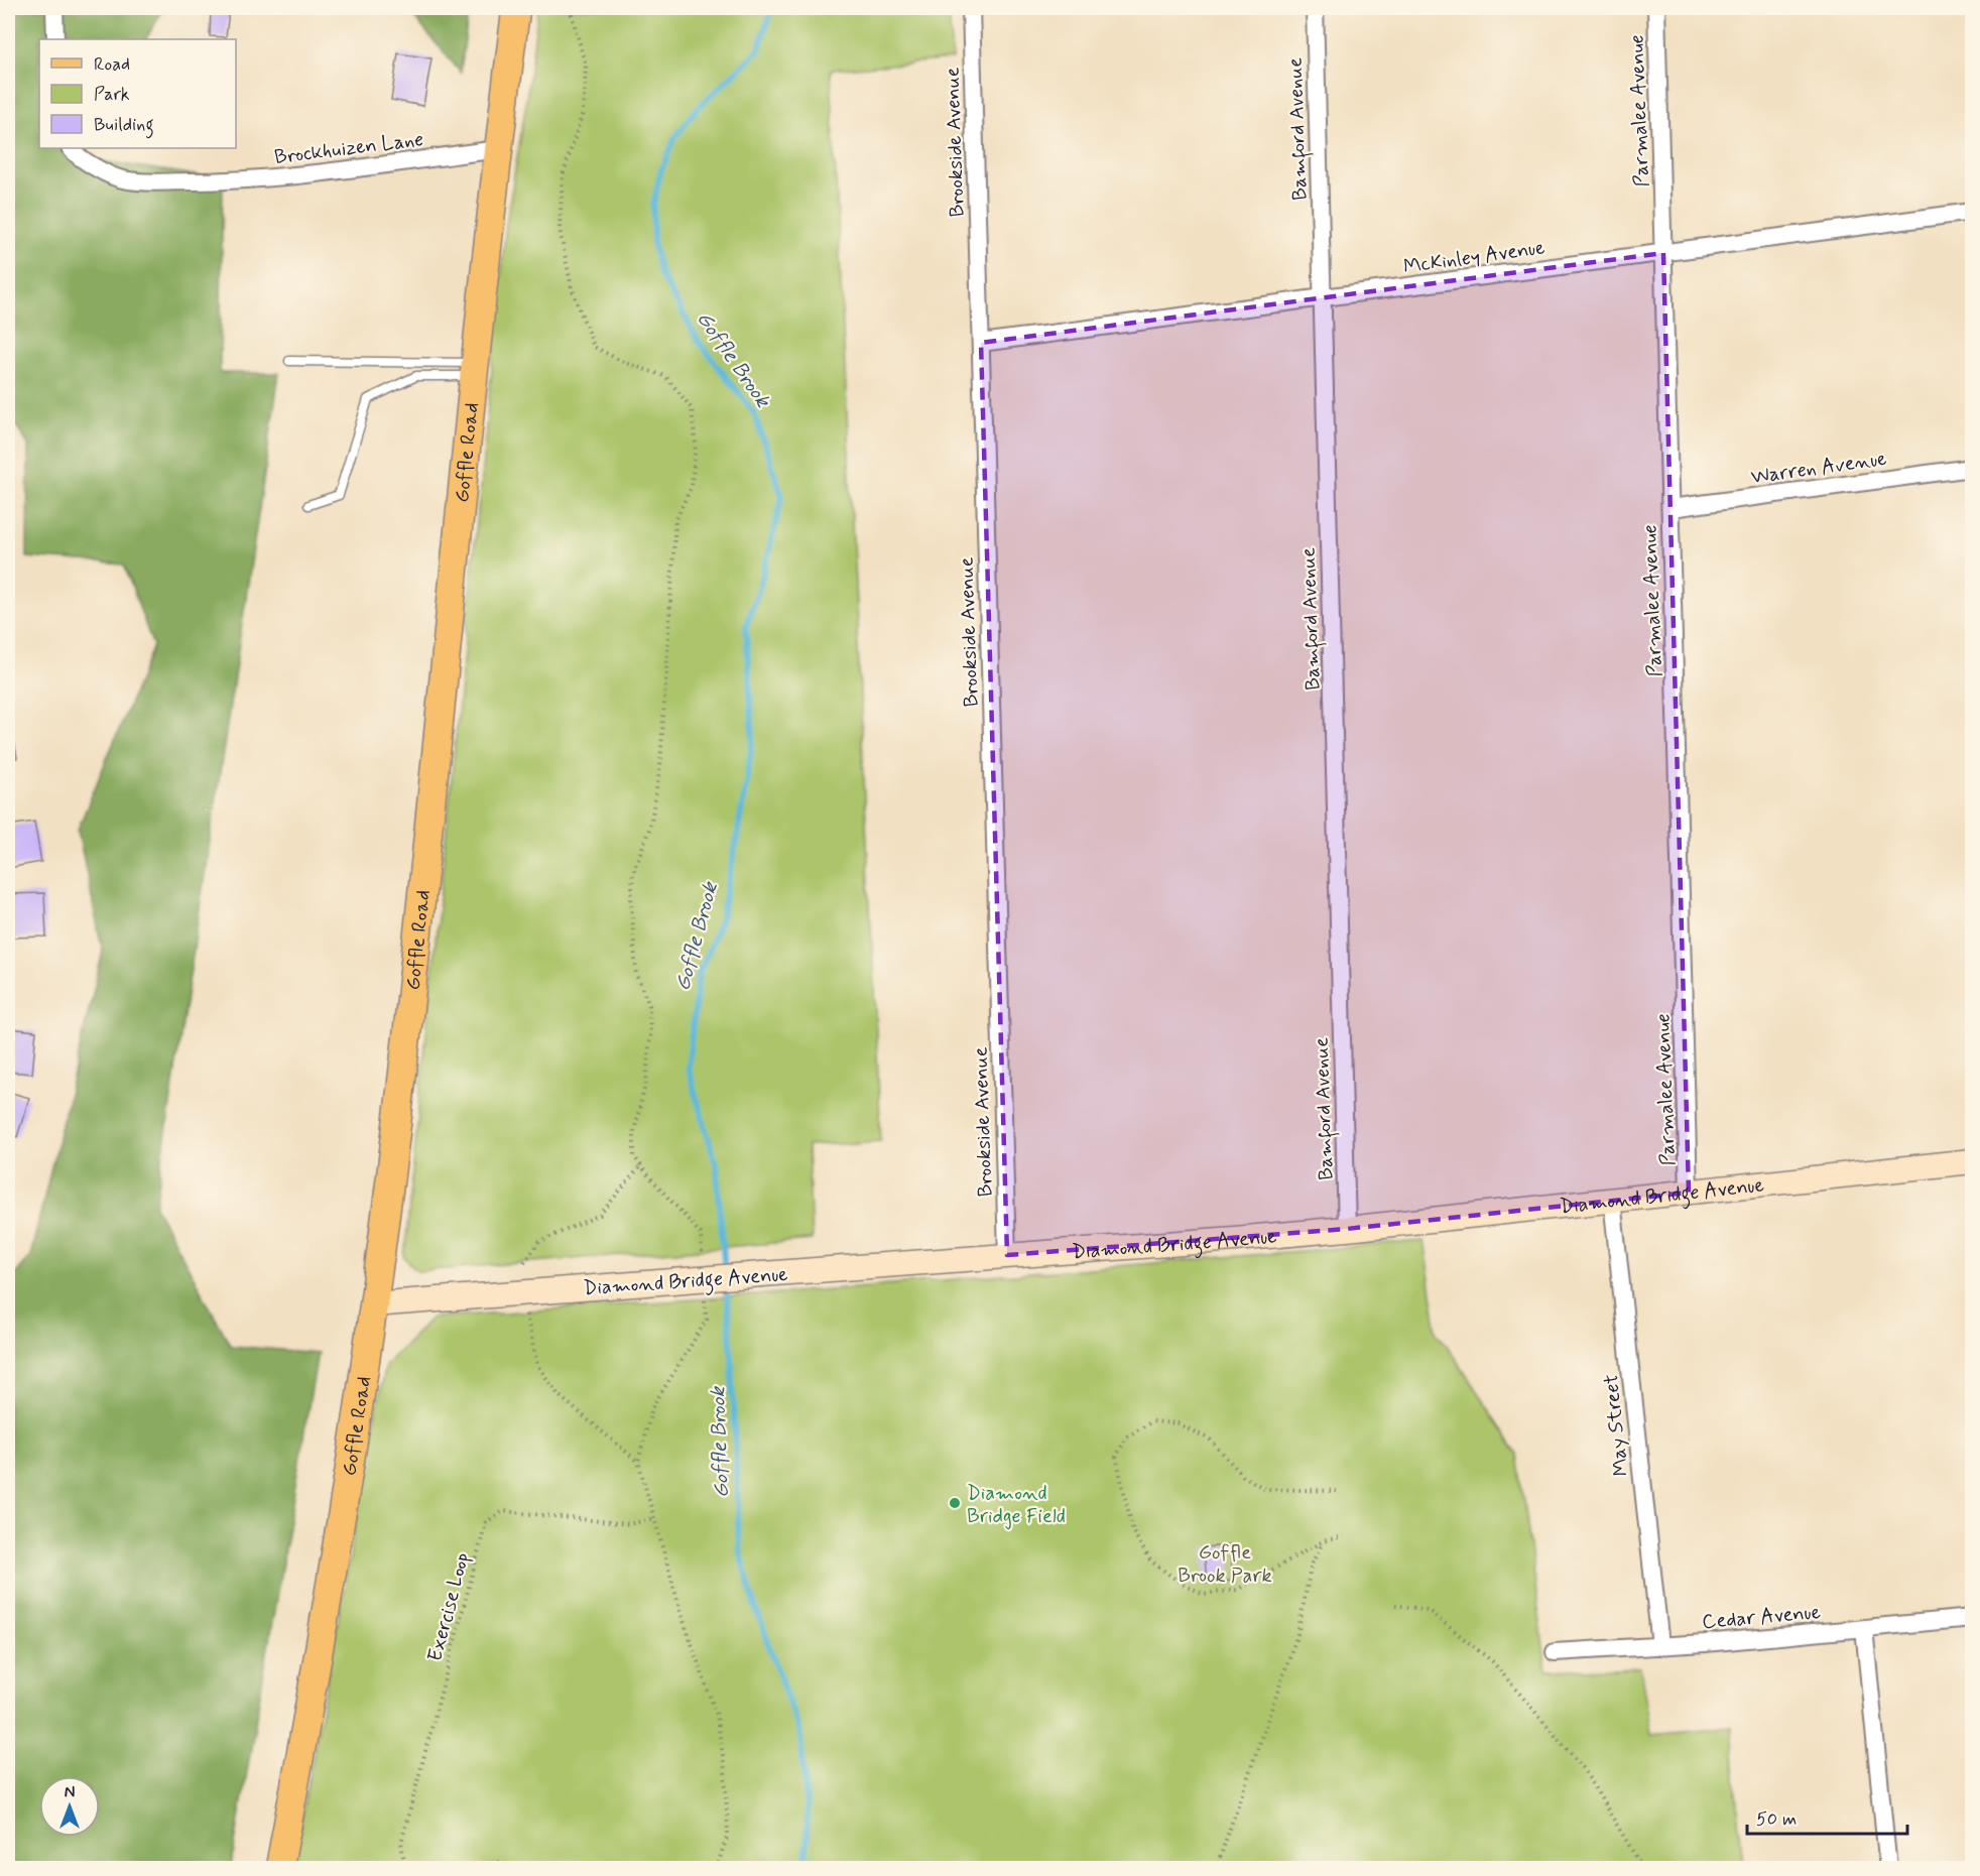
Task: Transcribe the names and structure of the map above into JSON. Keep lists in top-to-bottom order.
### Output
{
  "streets": {
    "main road": ["Goffle Road"],
    "street": [
      "Parmalee Avenue",
      "Bamford Avenue",
      "Brookside Avenue",
      "Brockhuizen Lane",
      "McKinley Avenue",
      "Warren Avenue",
      "Diamond Bridge Avenue",
      "May Street",
      "Cedar Avenue"
    ],
    "path": ["Exercise Loop"]
  },
  "crossings": [
    ["Parmalee Avenue", "McKinley Avenue"],
    ["Parmalee Avenue", "Warren Avenue"],
    ["Parmalee Avenue", "Diamond Bridge Avenue"],
    ["Bamford Avenue", "McKinley Avenue"],
    ["Bamford Avenue", "Diamond Bridge Avenue"],
    ["Brookside Avenue", "McKinley Avenue"],
    ["Brookside Avenue", "Diamond Bridge Avenue"],
    ["Brockhuizen Lane", "Goffle Road"],
    ["Goffle Road", "Diamond Bridge Avenue"],
    ["Diamond Bridge Avenue", "May Street"],
    ["May Street", "Cedar Avenue"]
  ],
  "water": ["Goffle Brook"],
  "parks": ["Goffle Brook Park"],
  "places": ["Diamond Bridge Field"],
  "legend": ["Road", "Park", "Building"],
  "scale_bar": "50 m",
  "north": "top"
}
